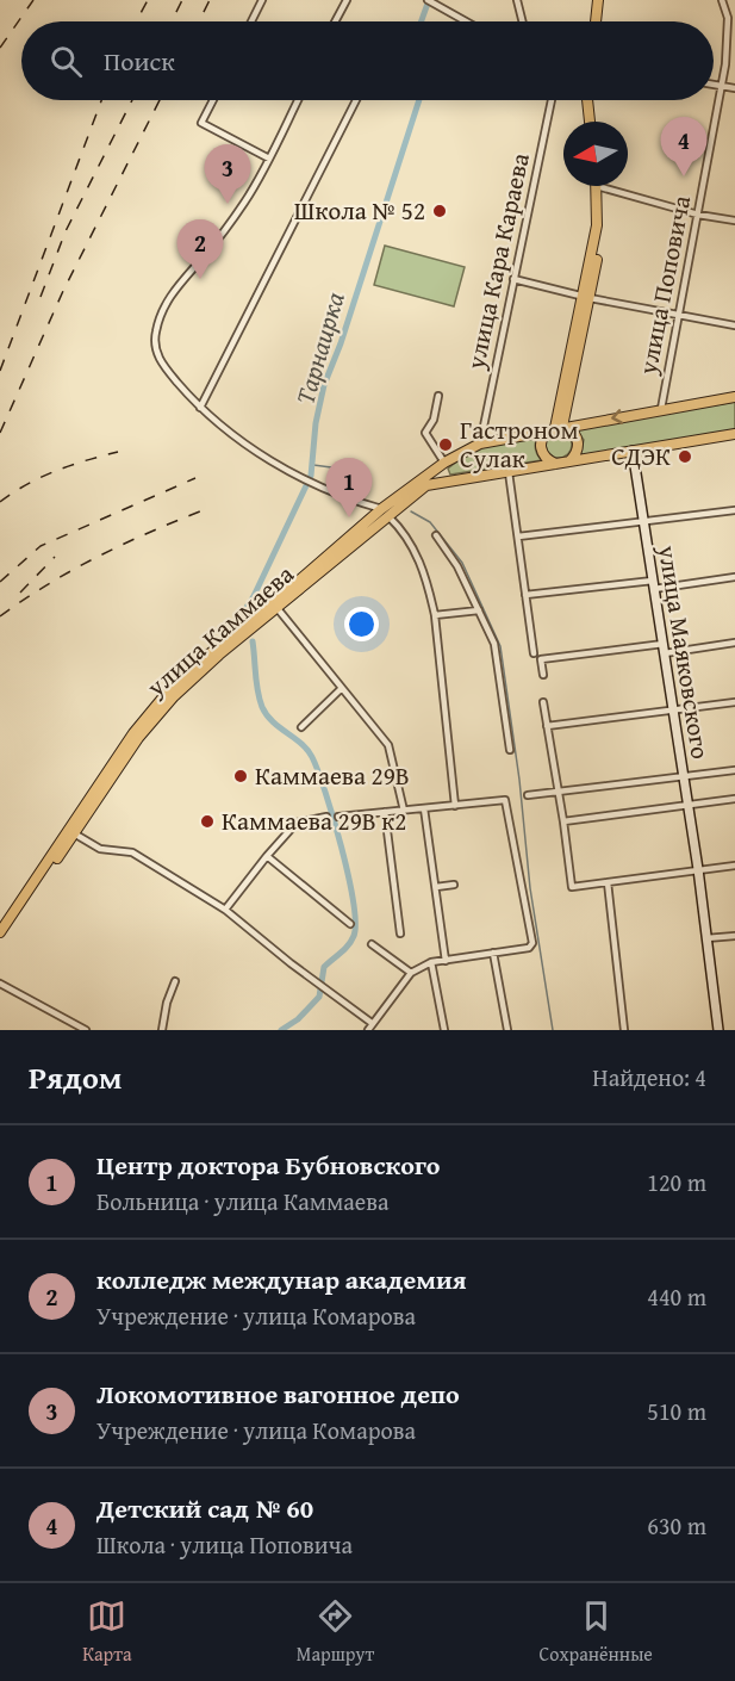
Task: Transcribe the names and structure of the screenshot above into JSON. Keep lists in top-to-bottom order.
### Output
{
  "streets": {
    "main road": ["улица Каммаева"],
    "street": ["улица Кара Караева", "улица Поповича", "улица Маяковского"]
  },
  "crossings": [
    ["улица Кара Караева", "улица Каммаева"],
    ["улица Поповича", "улица Каммаева"]
  ],
  "water": ["Тарнаирка"],
  "places": [
    "Школа № 52",
    "Гастроном Сулак",
    "СДЭК",
    "Каммаева 29В",
    "Каммаева 29В к2"
  ],
  "north": "left",
  "page": {
    "search": "Поиск",
    "pins": [
      "4",
      "3",
      "2",
      "1"
    ],
    "heading": ["Рядом", "Найдено: 4"],
    "list": [
      {
        "mark": "1",
        "name": "Центр доктора Бубновского",
        "note": "Больница · улица Каммаева",
        "value": "120 m"
      },
      {
        "mark": "2",
        "name": "колледж междунар академия",
        "note": "Учреждение · улица Комарова",
        "value": "440 m"
      },
      {
        "mark": "3",
        "name": "Локомотивное вагонное депо",
        "note": "Учреждение · улица Комарова",
        "value": "510 m"
      },
      {
        "mark": "4",
        "name": "Детский сад № 60",
        "note": "Школа · улица Поповича",
        "value": "630 m"
      }
    ],
    "nav": ["Карта", "Маршрут", "Сохранённые"]
  }
}
